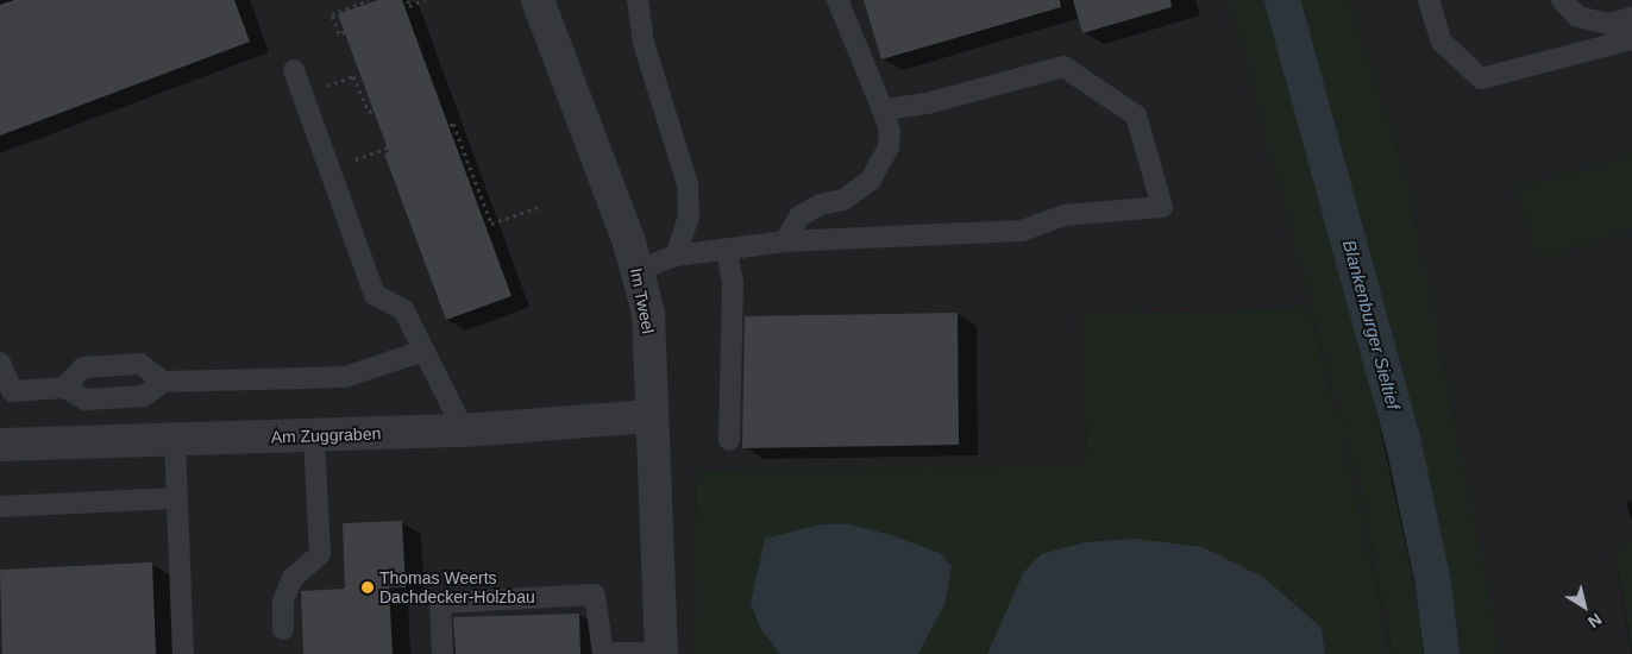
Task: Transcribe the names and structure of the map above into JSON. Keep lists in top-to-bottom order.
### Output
{
  "streets": {
    "street": ["Im Tweel", "Am Zuggraben"]
  },
  "crossings": [
    ["Im Tweel", "Am Zuggraben"]
  ],
  "water": ["Blankenburger Sieltief"],
  "places": ["Thomas Weerts Dachdecker-Holzbau"],
  "north": "bottom right"
}
